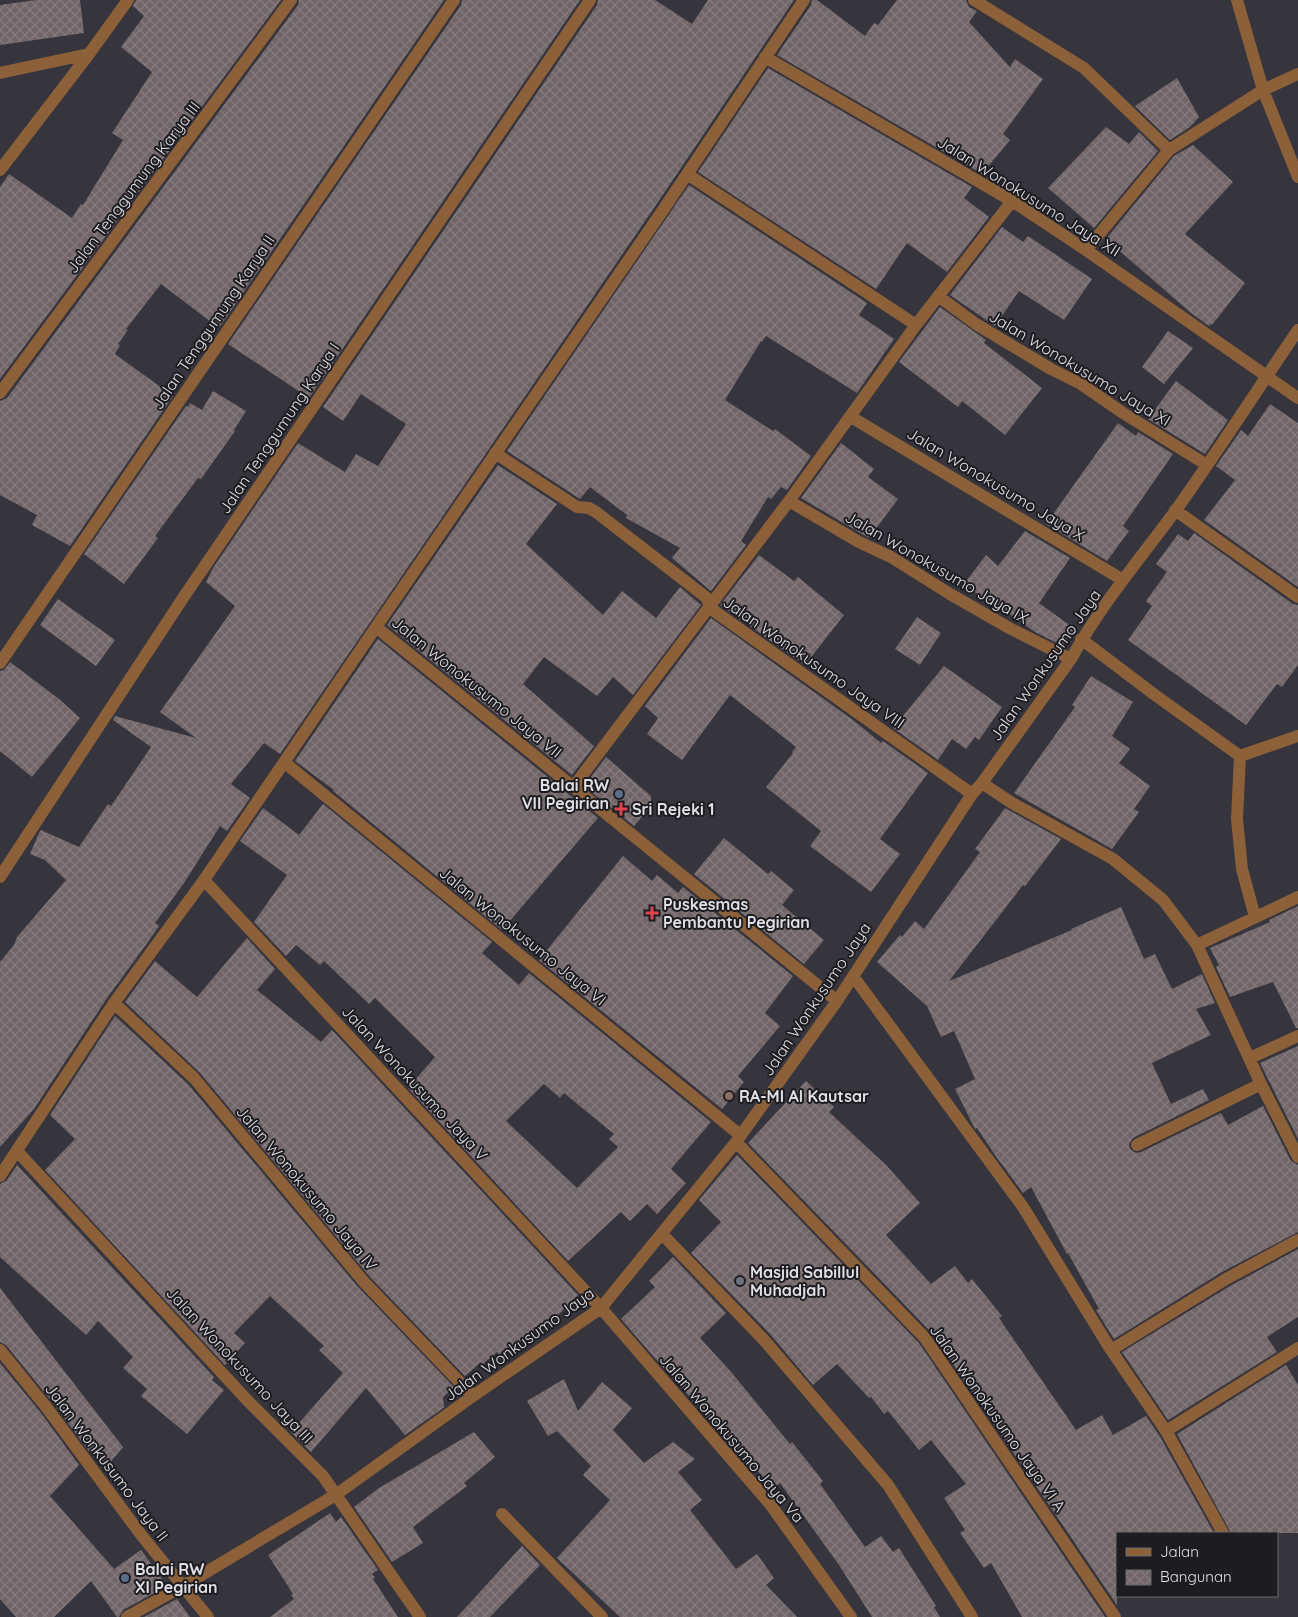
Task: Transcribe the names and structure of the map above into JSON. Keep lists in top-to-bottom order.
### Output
{
  "streets": {
    "street": [
      "Jalan Tenggumung Karya III",
      "Jalan Wonokusumo Jaya XII",
      "Jalan Tenggumung Karya II",
      "Jalan Wonokusumo Jaya XI",
      "Jalan Tenggumung Karya I",
      "Jalan Wonokusumo Jaya X",
      "Jalan Wonokusumo Jaya IX",
      "Jalan Wonokusumo Jaya VIII",
      "Jalan Wonkusumo Jaya",
      "Jalan Wonokusumo Jaya VII",
      "Jalan Wonokusumo Jaya VI",
      "Jalan Wonokusumo Jaya V",
      "Jalan Wonokusumo Jaya IV",
      "Jalan Wonokusumo Jaya III",
      "Jalan Wonokusumo Jaya VI A",
      "Jalan Wonokusumo Jaya Va",
      "Jalan Wonkusumo Jaya II"
    ]
  },
  "crossings": [
    ["Jalan Wonokusumo Jaya XII", "Jalan Wonkusumo Jaya"],
    ["Jalan Wonokusumo Jaya XI", "Jalan Wonkusumo Jaya"],
    ["Jalan Wonokusumo Jaya X", "Jalan Wonkusumo Jaya"],
    ["Jalan Wonokusumo Jaya IX", "Jalan Wonkusumo Jaya"],
    ["Jalan Wonokusumo Jaya VIII", "Jalan Wonkusumo Jaya"],
    ["Jalan Wonkusumo Jaya", "Jalan Wonokusumo Jaya VII"],
    ["Jalan Wonkusumo Jaya", "Jalan Wonokusumo Jaya VI"],
    ["Jalan Wonkusumo Jaya", "Jalan Wonokusumo Jaya V"],
    ["Jalan Wonkusumo Jaya", "Jalan Wonokusumo Jaya IV"],
    ["Jalan Wonkusumo Jaya", "Jalan Wonokusumo Jaya III"],
    ["Jalan Wonkusumo Jaya", "Jalan Wonokusumo Jaya VI A"],
    ["Jalan Wonkusumo Jaya", "Jalan Wonokusumo Jaya Va"],
    ["Jalan Wonkusumo Jaya", "Jalan Wonkusumo Jaya II"],
    ["Jalan Wonokusumo Jaya VI", "Jalan Wonokusumo Jaya VI A"],
    ["Jalan Wonokusumo Jaya V", "Jalan Wonokusumo Jaya Va"]
  ],
  "places": {
    "other": [
      "Balai RW VII Pegirian",
      "RA-MI Al Kautsar",
      "Masjid Sabillul Muhadjah",
      "Balai RW XI Pegirian"
    ],
    "health": ["Sri Rejeki 1", "Puskesmas Pembantu Pegirian"]
  },
  "legend": ["Jalan", "Bangunan"]
}
